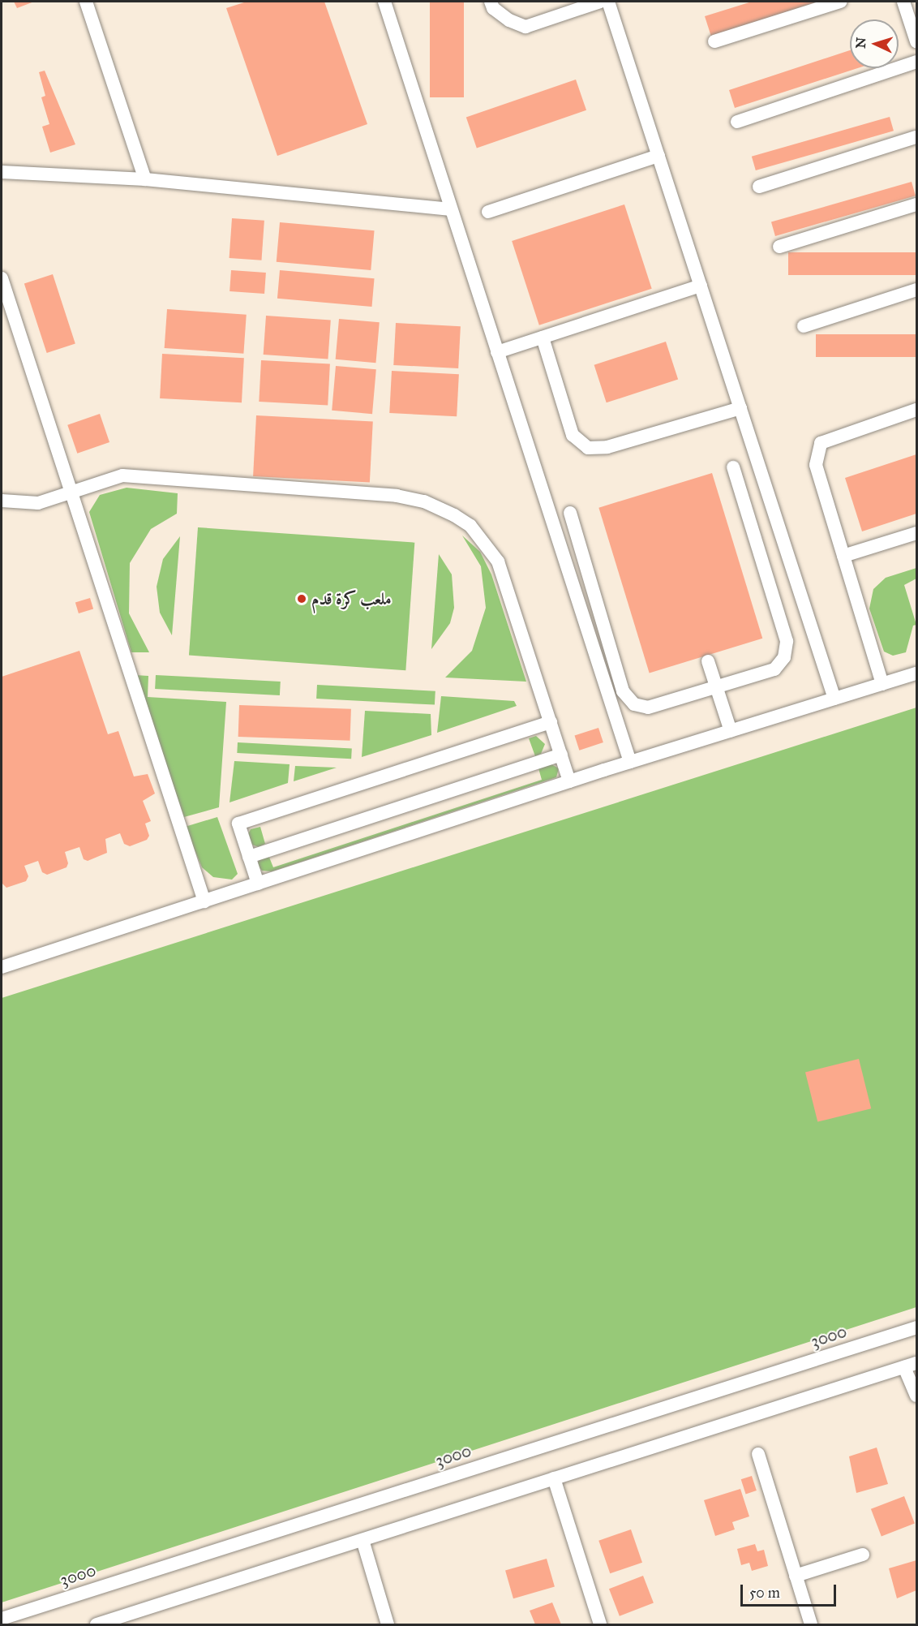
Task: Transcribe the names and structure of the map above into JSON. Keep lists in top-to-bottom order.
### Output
{
  "streets": {
    "street": ["3000"]
  },
  "places": ["ملعب كرة قدم"],
  "scale_bar": "50 m",
  "north": "left"
}
